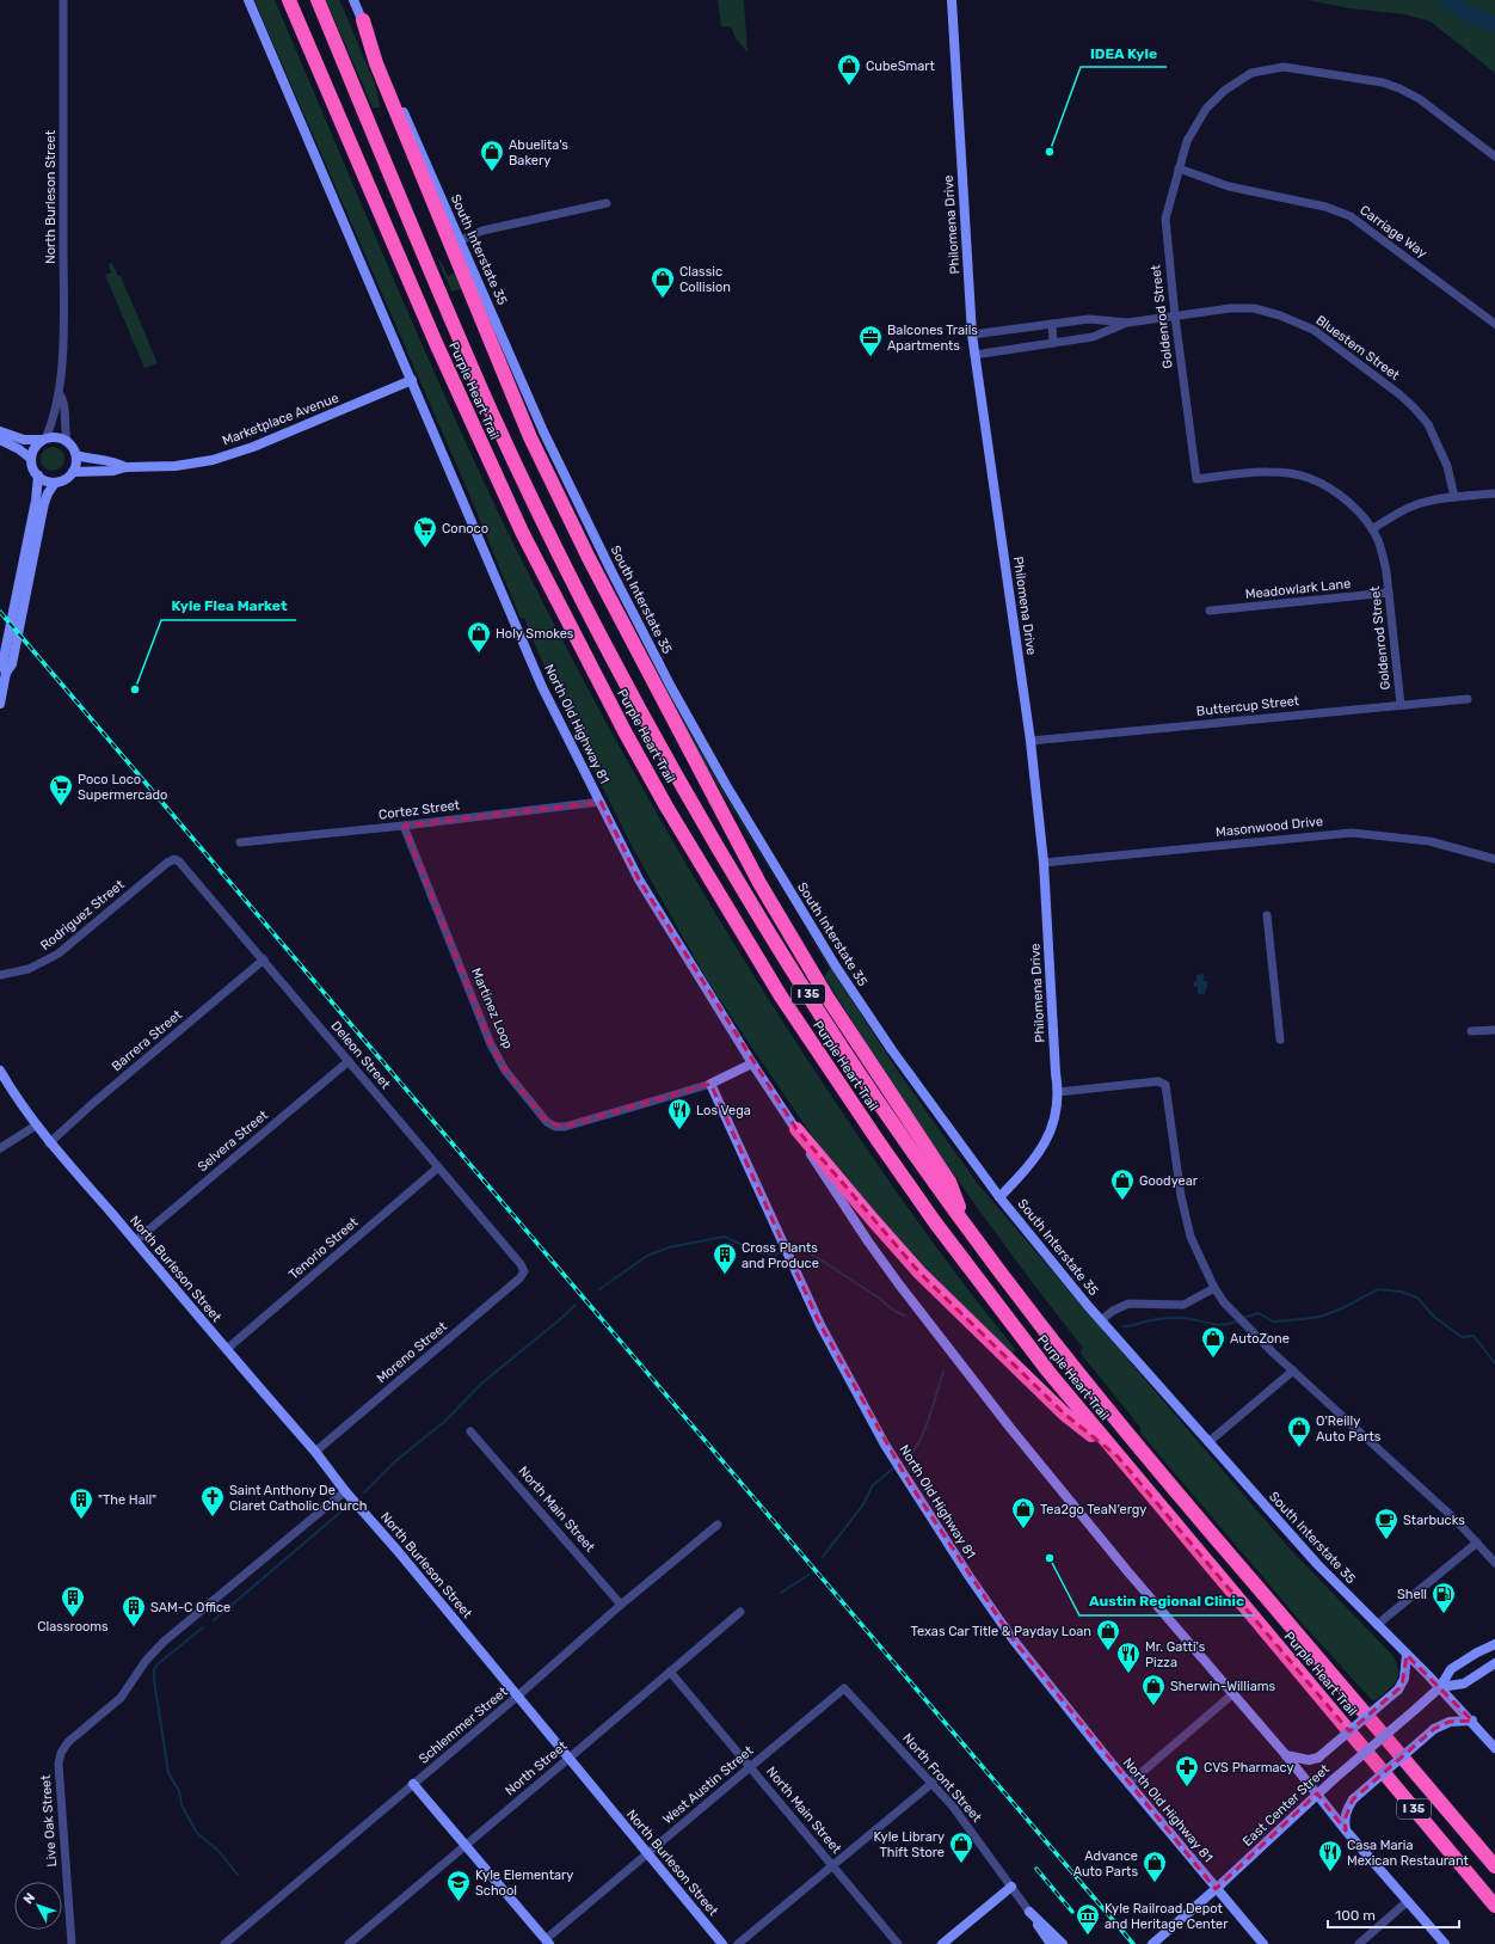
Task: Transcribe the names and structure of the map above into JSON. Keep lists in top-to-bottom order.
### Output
{
  "streets": {
    "highway": ["Purple Heart Trail", "I 35"],
    "main road": [
      "North Burleson Street",
      "Philomena Drive",
      "South Interstate 35",
      "Marketplace Avenue",
      "North Old Highway 81",
      "Martinez Loop",
      "North Front Street",
      "East Center Street"
    ],
    "street": [
      "Carriage Way",
      "Goldenrod Street",
      "Bluestem Street",
      "Meadowlark Lane",
      "Buttercup Street",
      "Cortez Street",
      "Masonwood Drive",
      "Rodriguez Street",
      "Barrera Street",
      "Deleon Street",
      "Selvera Street",
      "Tenorio Street",
      "Moreno Street",
      "North Main Street",
      "Schlemmer Street",
      "North Street",
      "West Austin Street",
      "Live Oak Street"
    ]
  },
  "crossings": [
    ["North Burleson Street", "Marketplace Avenue"],
    ["North Burleson Street", "Barrera Street"],
    ["North Burleson Street", "Selvera Street"],
    ["North Burleson Street", "Tenorio Street"],
    ["North Burleson Street", "Moreno Street"],
    ["North Burleson Street", "Schlemmer Street"],
    ["North Burleson Street", "North Street"],
    ["North Burleson Street", "West Austin Street"],
    ["North Burleson Street", "Live Oak Street"],
    ["Philomena Drive", "South Interstate 35"],
    ["Philomena Drive", "Bluestem Street"],
    ["Philomena Drive", "Buttercup Street"],
    ["Philomena Drive", "Masonwood Drive"],
    ["Carriage Way", "Goldenrod Street"],
    ["South Interstate 35", "East Center Street"],
    ["Goldenrod Street", "Bluestem Street"],
    ["Goldenrod Street", "Meadowlark Lane"],
    ["Goldenrod Street", "Buttercup Street"],
    ["Marketplace Avenue", "North Old Highway 81"],
    ["North Old Highway 81", "Cortez Street"],
    ["North Old Highway 81", "Martinez Loop"],
    ["North Old Highway 81", "East Center Street"],
    ["Cortez Street", "Martinez Loop"],
    ["Rodriguez Street", "Deleon Street"],
    ["Barrera Street", "Deleon Street"],
    ["Deleon Street", "Selvera Street"],
    ["Deleon Street", "Tenorio Street"],
    ["Deleon Street", "Moreno Street"],
    ["North Main Street", "Schlemmer Street"],
    ["North Main Street", "North Street"],
    ["North Main Street", "West Austin Street"],
    ["North Front Street", "West Austin Street"]
  ],
  "places": {
    "shop": [
      "CubeSmart",
      "Abuelita's Bakery",
      "Classic Collision",
      "Holy Smokes",
      "Goodyear",
      "AutoZone",
      "O'Reilly Auto Parts",
      "Tea2go TeaN'ergy",
      "Texas Car Title & Payday Loan",
      "Sherwin-Williams",
      "Kyle Library Thift Store",
      "Advance Auto Parts"
    ],
    "other": ["IDEA Kyle", "Kyle Flea Market", "Austin Regional Clinic"],
    "office": ["Balcones Trails Apartments"],
    "supermarket": ["Conoco", "Poco Loco Supermercado"],
    "restaurant": ["Los Vega", "Mr. Gatti's Pizza", "Casa Maria Mexican Restaurant"],
    "building": [
      "Cross Plants and Produce",
      "\"The Hall\"",
      "Classrooms",
      "SAM-C Office"
    ],
    "church": ["Saint Anthony De Claret Catholic Church"],
    "cafe": ["Starbucks"],
    "fuel station": ["Shell"],
    "pharmacy": ["CVS Pharmacy"],
    "school or university": ["Kyle Elementary School"],
    "museum": ["Kyle Railroad Depot and Heritage Center"]
  },
  "scale_bar": "100 m",
  "north": "top left"
}
